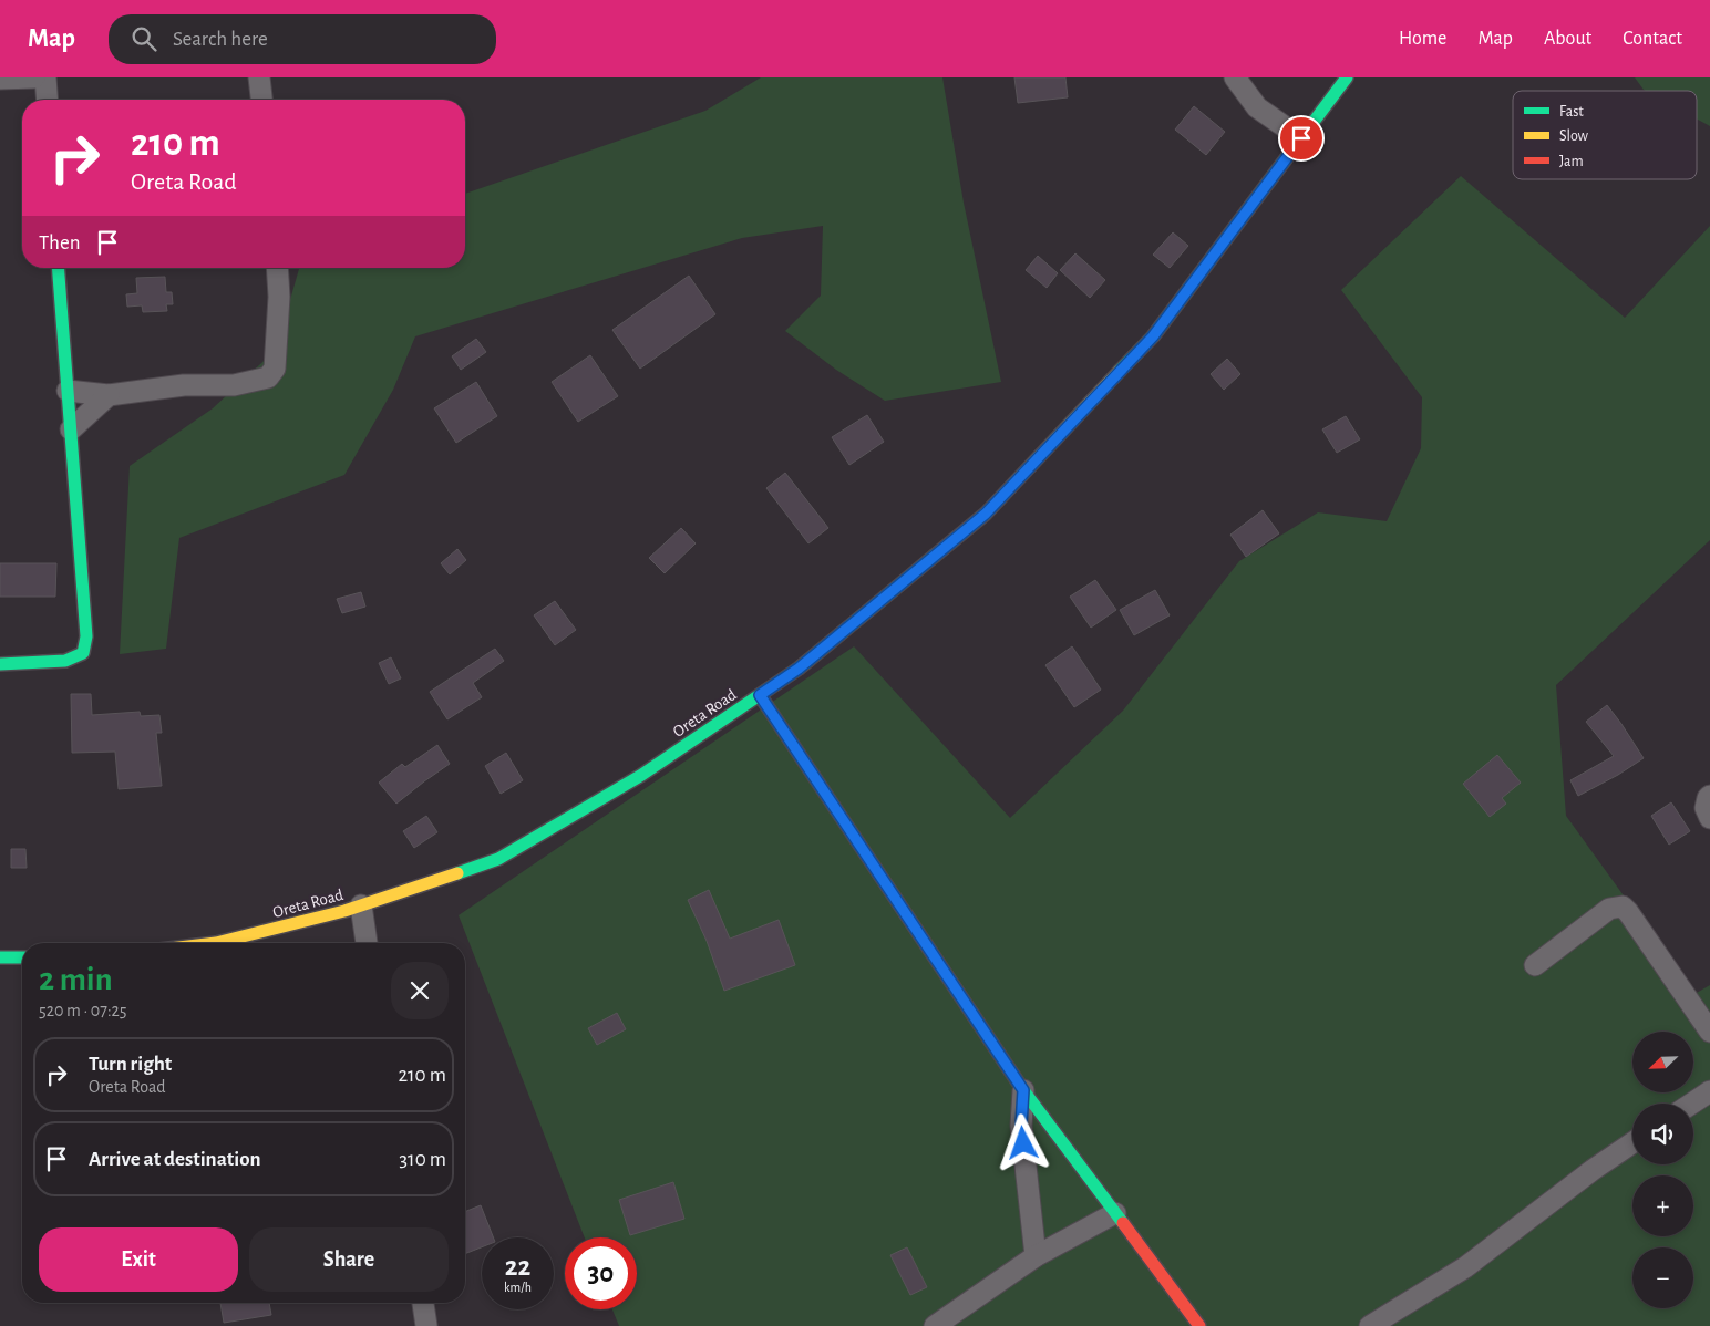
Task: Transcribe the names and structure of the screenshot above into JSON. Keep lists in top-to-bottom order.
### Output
{
  "streets": {
    "street": ["Oreta Road"]
  },
  "legend": ["Fast", "Slow", "Jam"],
  "north": "bottom left",
  "page": {
    "header": "Map",
    "search": "Search here",
    "nav": [
      "Home",
      "Map",
      "About",
      "Contact"
    ],
    "turn": ["210 m", "Oreta Road"],
    "then": "Then",
    "heading": ["2 min", "520 m · 07:25"],
    "map_buttons": ["+", "−"],
    "list": [
      {
        "name": "Turn right",
        "note": "Oreta Road",
        "value": "210 m"
      },
      {
        "name": "Arrive at destination",
        "value": "310 m"
      }
    ],
    "buttons": ["Exit", "Share"],
    "speed": "22 km/h",
    "limit": "30"
  }
}
